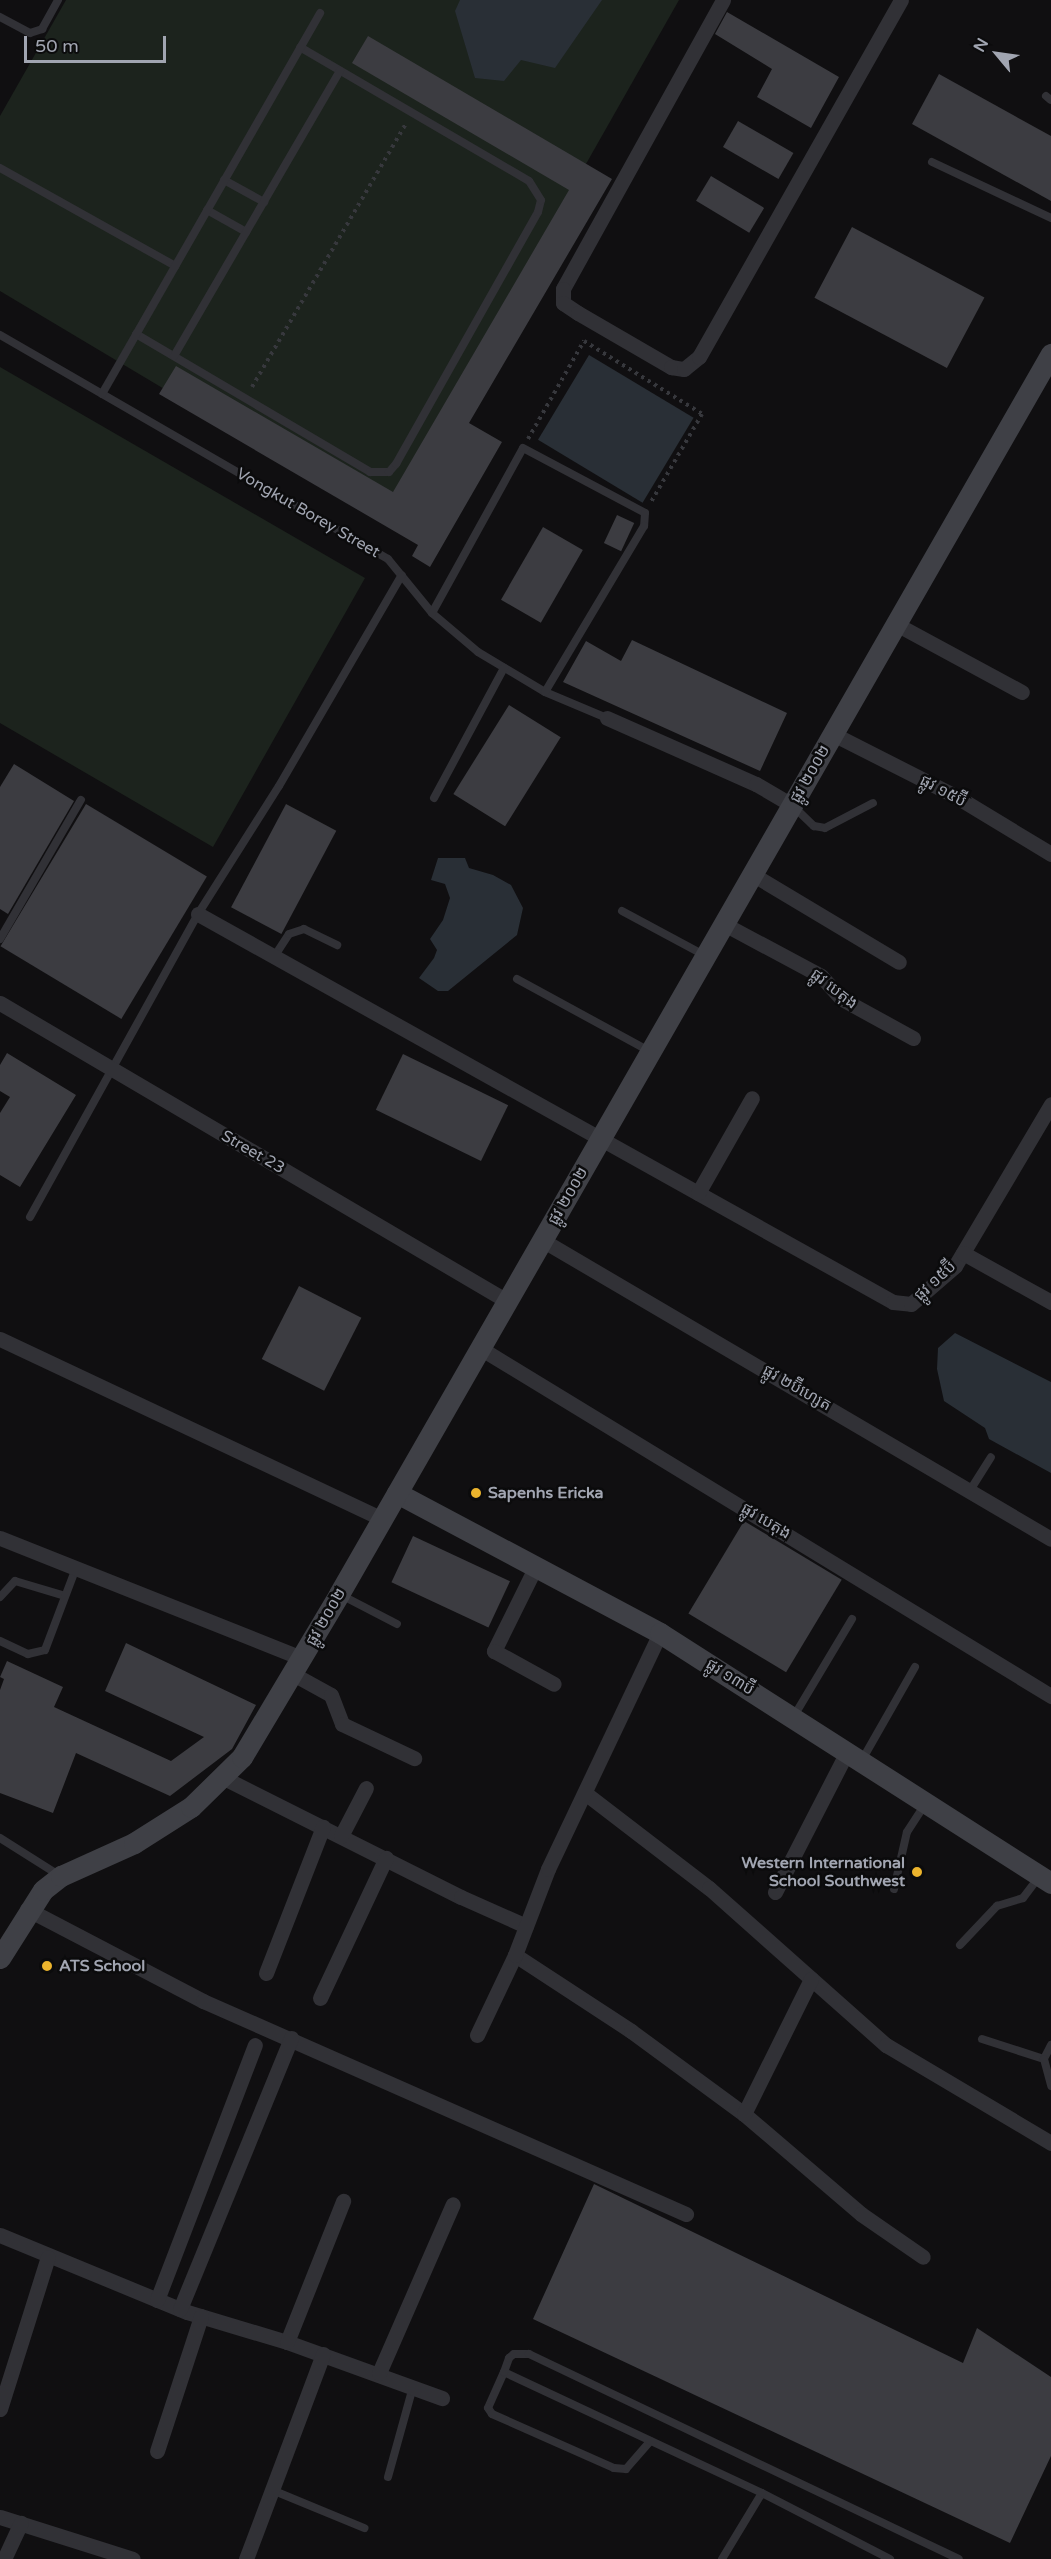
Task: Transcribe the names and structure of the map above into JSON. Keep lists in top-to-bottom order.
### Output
{
  "streets": {
    "street": [
      "Vongkut Borey Street",
      "ផ្លូវ ២០០២",
      "ផ្លូវ ១៥ប៊ី",
      "ផ្លូវ បេតុង",
      "Street 23",
      "ផ្លូវ ២ប៊ីហ្សេត",
      "ផ្លូវ ១៣ប៊ី"
    ]
  },
  "crossings": [
    ["Vongkut Borey Street", "ផ្លូវ ២០០២"],
    ["ផ្លូវ ២០០២", "ផ្លូវ ១៥ប៊ី"],
    ["ផ្លូវ ២០០២", "ផ្លូវ បេតុង"],
    ["ផ្លូវ ២០០២", "Street 23"],
    ["ផ្លូវ ២០០២", "ផ្លូវ ២ប៊ីហ្សេត"],
    ["ផ្លូវ ២០០២", "ផ្លូវ ១៣ប៊ី"]
  ],
  "places": ["Sapenhs Ericka", "Western International School Southwest", "ATS School"],
  "scale_bar": "50 m",
  "north": "top left"
}
